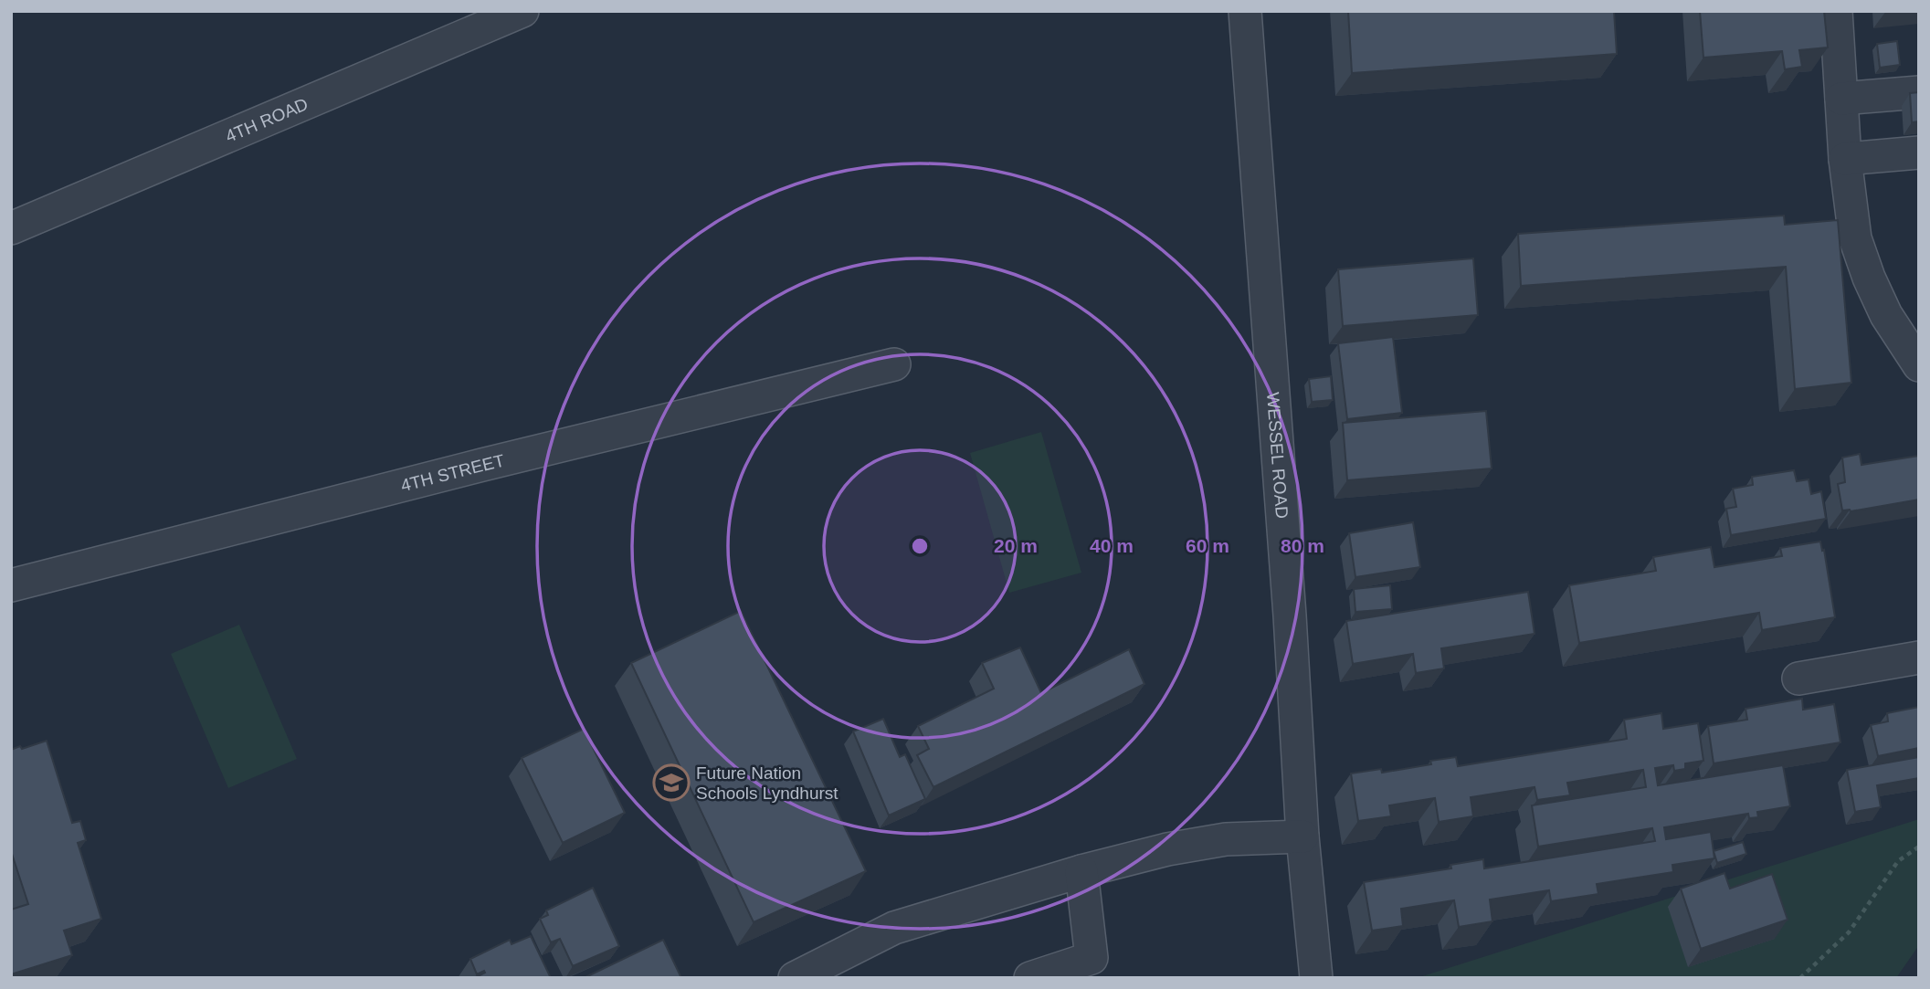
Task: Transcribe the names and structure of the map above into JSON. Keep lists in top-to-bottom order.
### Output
{
  "streets": {
    "street": ["4TH ROAD", "WESSEL ROAD", "4TH STREET"]
  },
  "places": {
    "school or university": ["Future Nation Schools Lyndhurst"]
  },
  "rings": [
    "20 m",
    "40 m",
    "60 m",
    "80 m"
  ]
}
